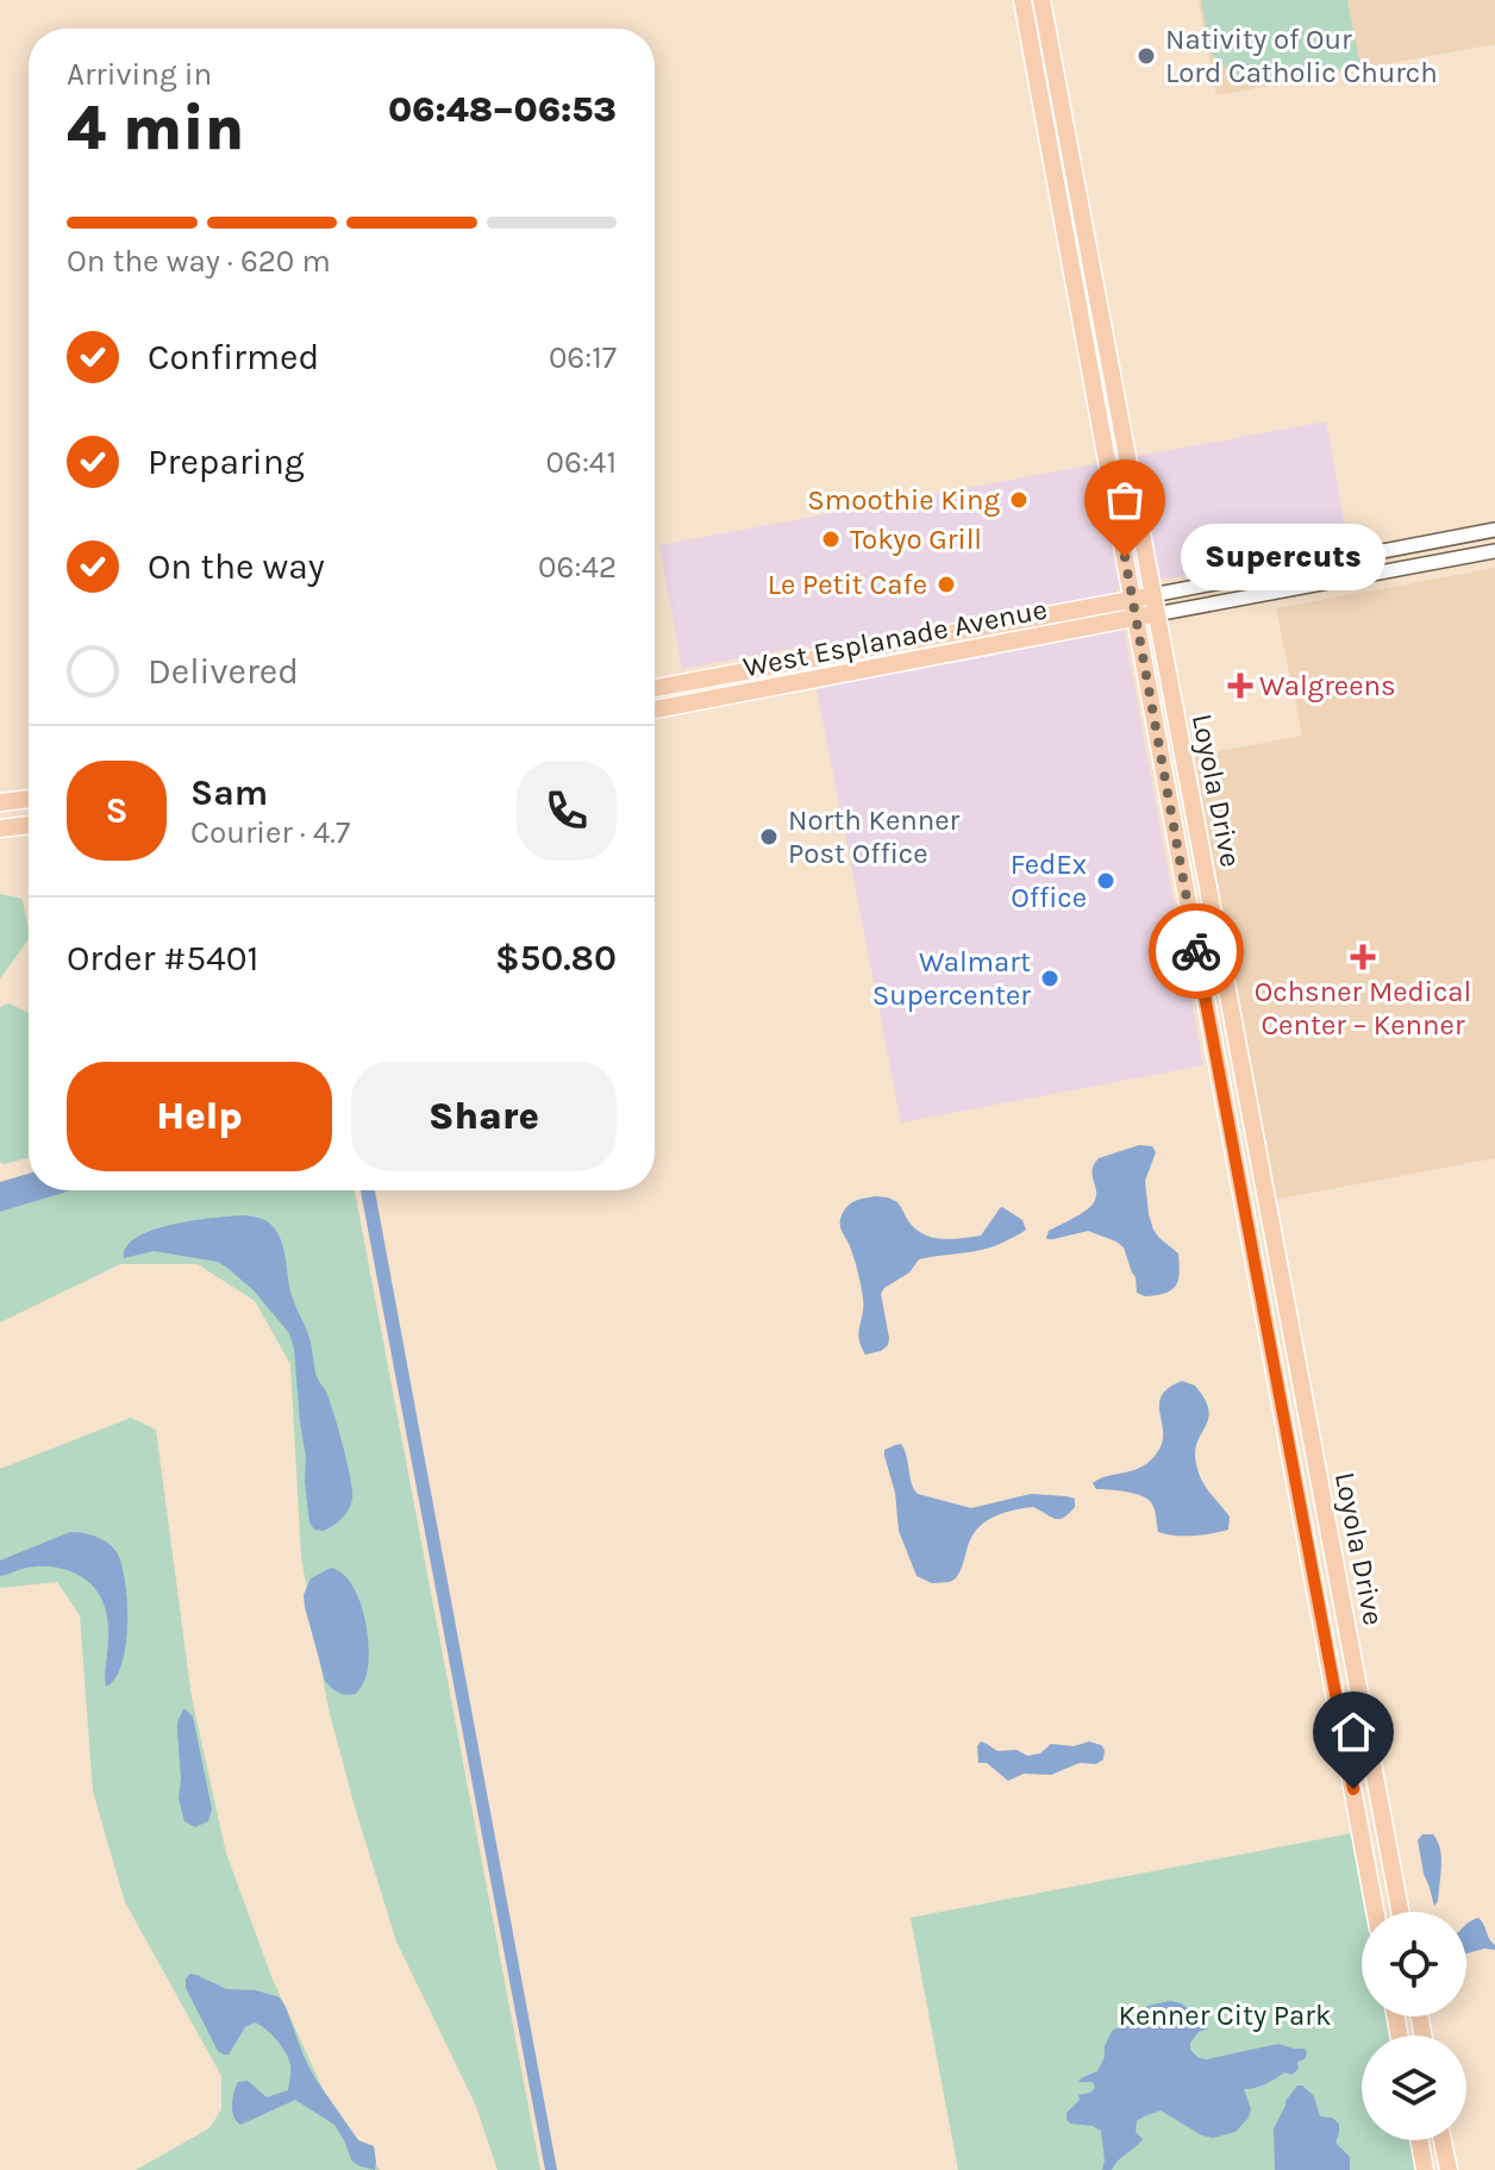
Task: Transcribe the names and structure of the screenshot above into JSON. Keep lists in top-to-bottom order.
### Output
{
  "streets": {
    "main road": ["West Esplanade Avenue", "Loyola Drive"]
  },
  "crossings": [
    ["West Esplanade Avenue", "Loyola Drive"]
  ],
  "parks": ["Kenner City Park"],
  "places": {
    "other": [
      "Nativity of Our Lord Catholic Church",
      "Smoothie King",
      "Tokyo Grill",
      "Supercuts",
      "Le Petit Cafe",
      "North Kenner Post Office",
      "FedEx Office",
      "Walmart Supercenter"
    ],
    "health": ["Walgreens", "Ochsner Medical Center – Kenner"]
  },
  "page": {
    "heading": ["4 min", "Arriving in", "06:48–06:53"],
    "panel": [
      "Sam",
      "Courier · 4.7",
      "Order #5401",
      "$50.80"
    ],
    "bar": "On the way · 620 m",
    "list": [
      ["Confirmed", "06:17"],
      ["Preparing", "06:41"],
      ["On the way", "06:42"],
      "Delivered"
    ],
    "bubble": "Supercuts",
    "round": "S",
    "buttons": ["Help", "Share"]
  }
}
